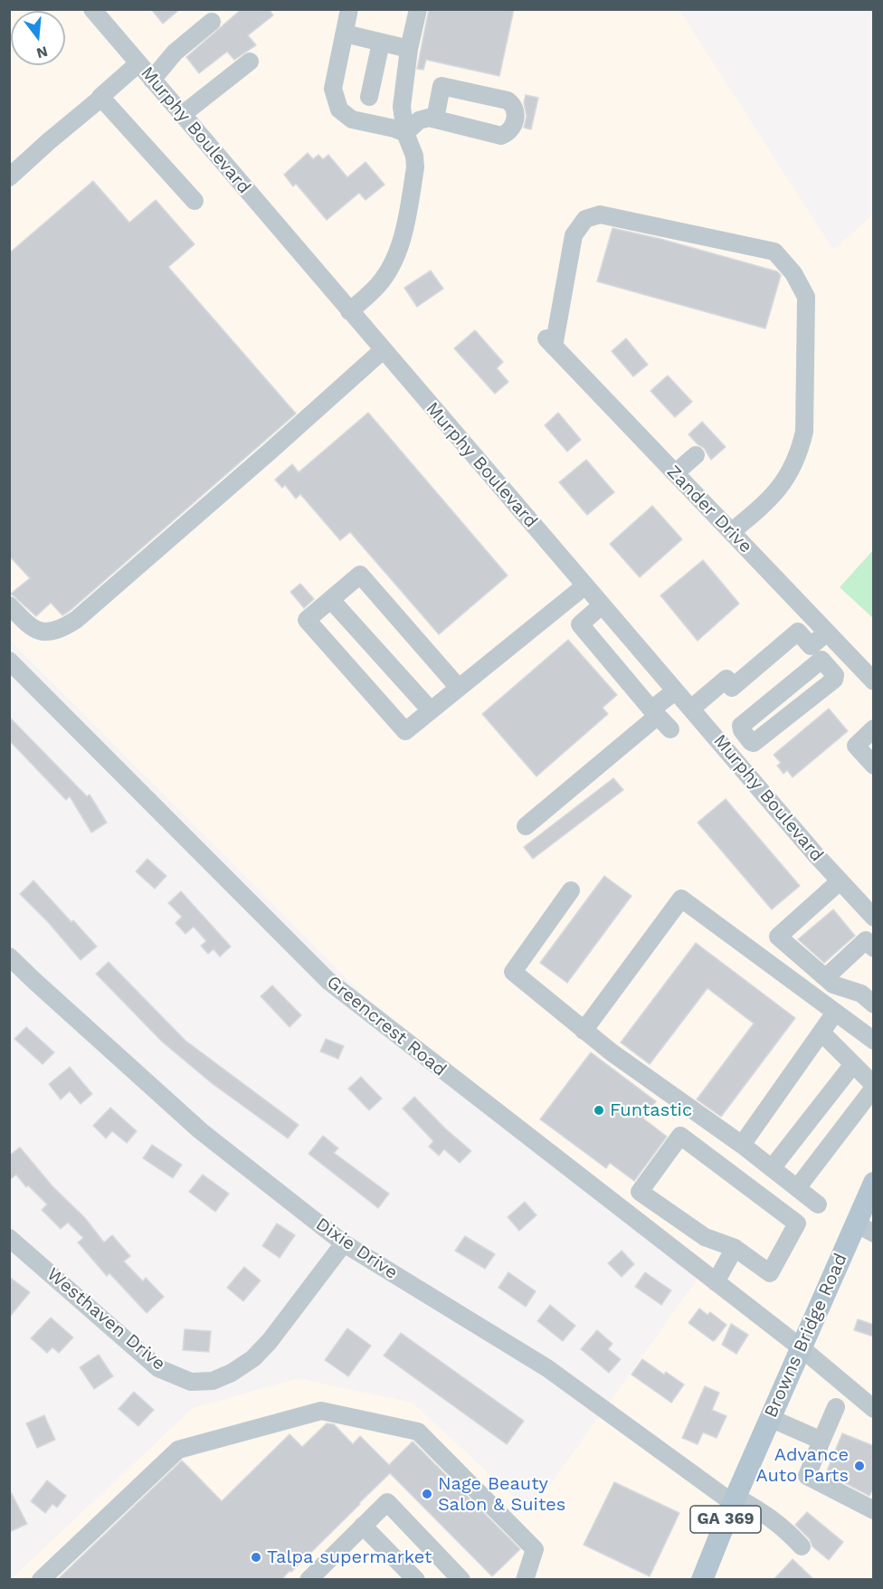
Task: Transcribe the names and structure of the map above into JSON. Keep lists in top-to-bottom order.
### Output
{
  "streets": {
    "main road": ["Browns Bridge Road", "GA 369"],
    "street": [
      "Murphy Boulevard",
      "Zander Drive",
      "Greencrest Road",
      "Dixie Drive",
      "Westhaven Drive"
    ]
  },
  "crossings": [
    ["Greencrest Road", "Browns Bridge Road"],
    ["Dixie Drive", "Westhaven Drive"],
    ["Dixie Drive", "Browns Bridge Road"]
  ],
  "places": [
    "Funtastic",
    "Advance Auto Parts",
    "Nage Beauty Salon & Suites",
    "Talpa supermarket"
  ],
  "north": "bottom"
}
